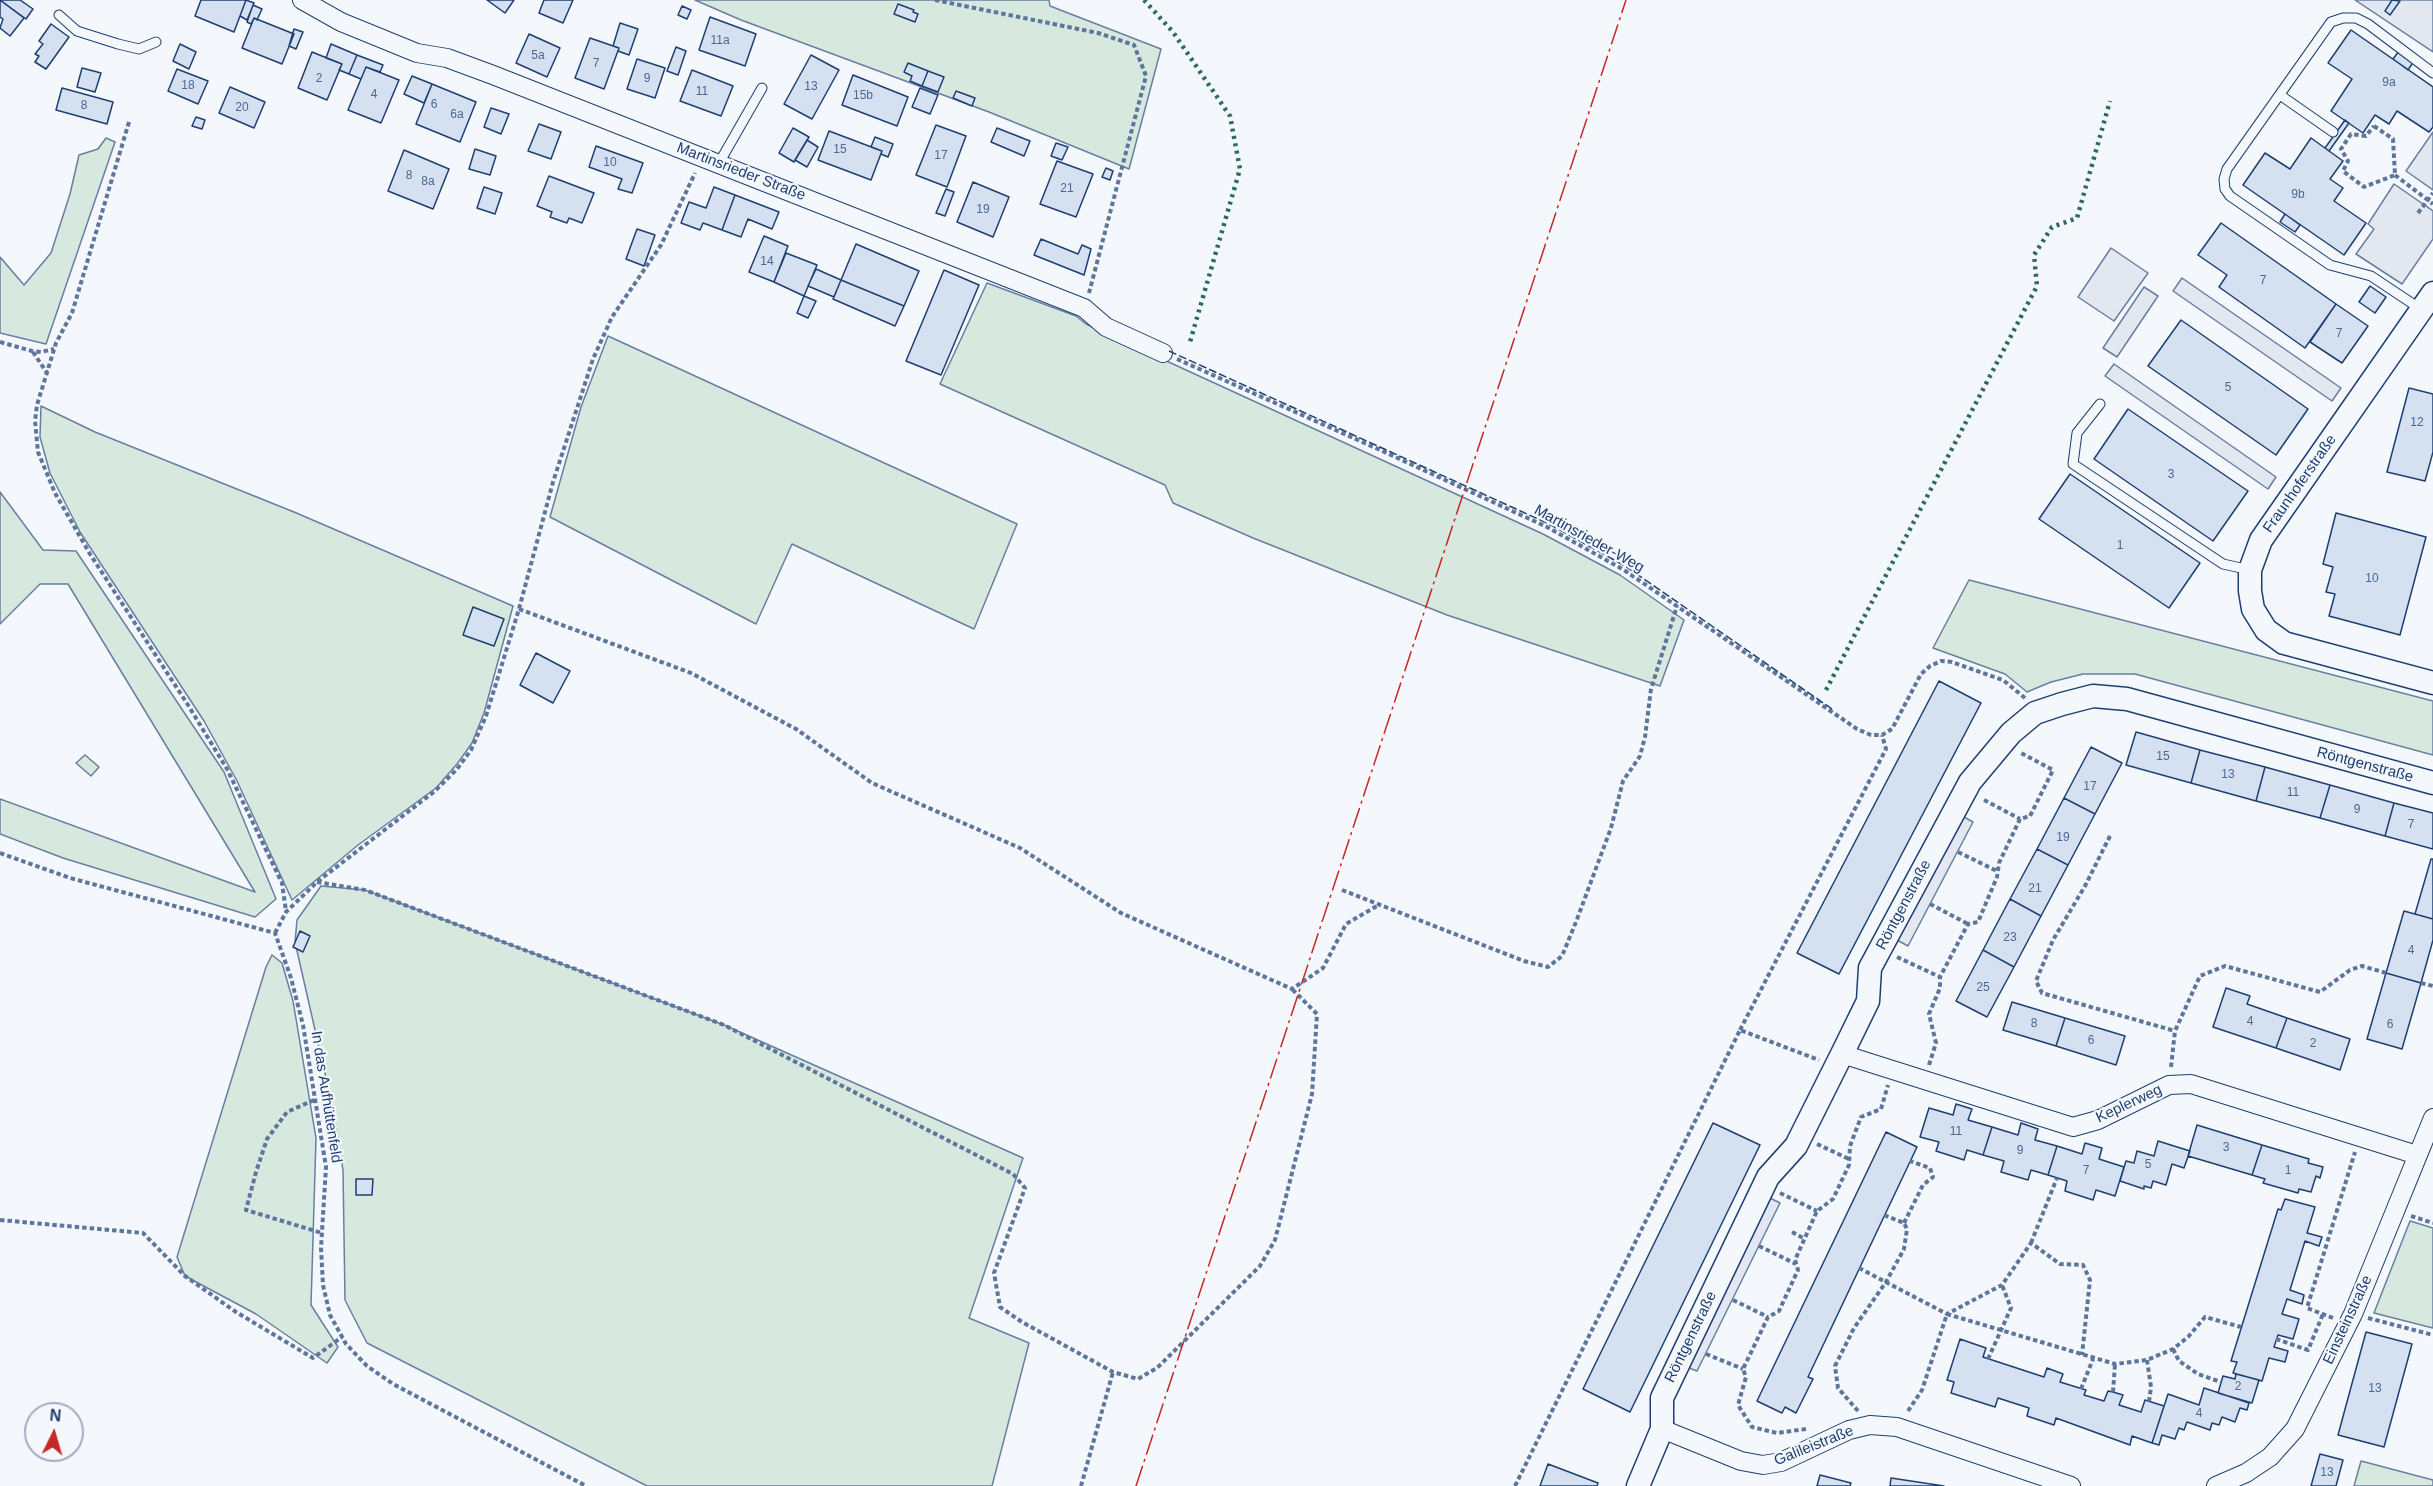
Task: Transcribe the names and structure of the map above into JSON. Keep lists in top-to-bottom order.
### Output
{
  "streets": {
    "street": [
      "Martinsrieder Straße",
      "Fraunhoferstraße",
      "Röntgenstraße",
      "Keplerweg",
      "Einsteinstraße",
      "Galileistraße"
    ],
    "path": ["Martinsrieder-Weg", "In das Aufhüttenfeld"]
  },
  "crossings": [
    ["Martinsrieder Straße", "Martinsrieder-Weg"],
    ["Röntgenstraße", "Keplerweg"],
    ["Röntgenstraße", "Galileistraße"],
    ["Keplerweg", "Einsteinstraße"]
  ],
  "house_numbers": [
    "11a",
    "5a",
    "7",
    "2",
    "9",
    "9a",
    "18",
    "13",
    "11",
    "4",
    "15b",
    "6",
    "8",
    "20",
    "6a",
    "15",
    "17",
    "10",
    "8",
    "8a",
    "21",
    "9b",
    "19",
    "14",
    "7",
    "7",
    "5",
    "12",
    "3",
    "1",
    "10",
    "15",
    "13",
    "17",
    "11",
    "9",
    "7",
    "19",
    "21",
    "23",
    "4",
    "25",
    "4",
    "8",
    "6",
    "6",
    "2",
    "11",
    "3",
    "9",
    "5",
    "7",
    "1",
    "2",
    "13",
    "4",
    "13"
  ],
  "north": "top"
}
